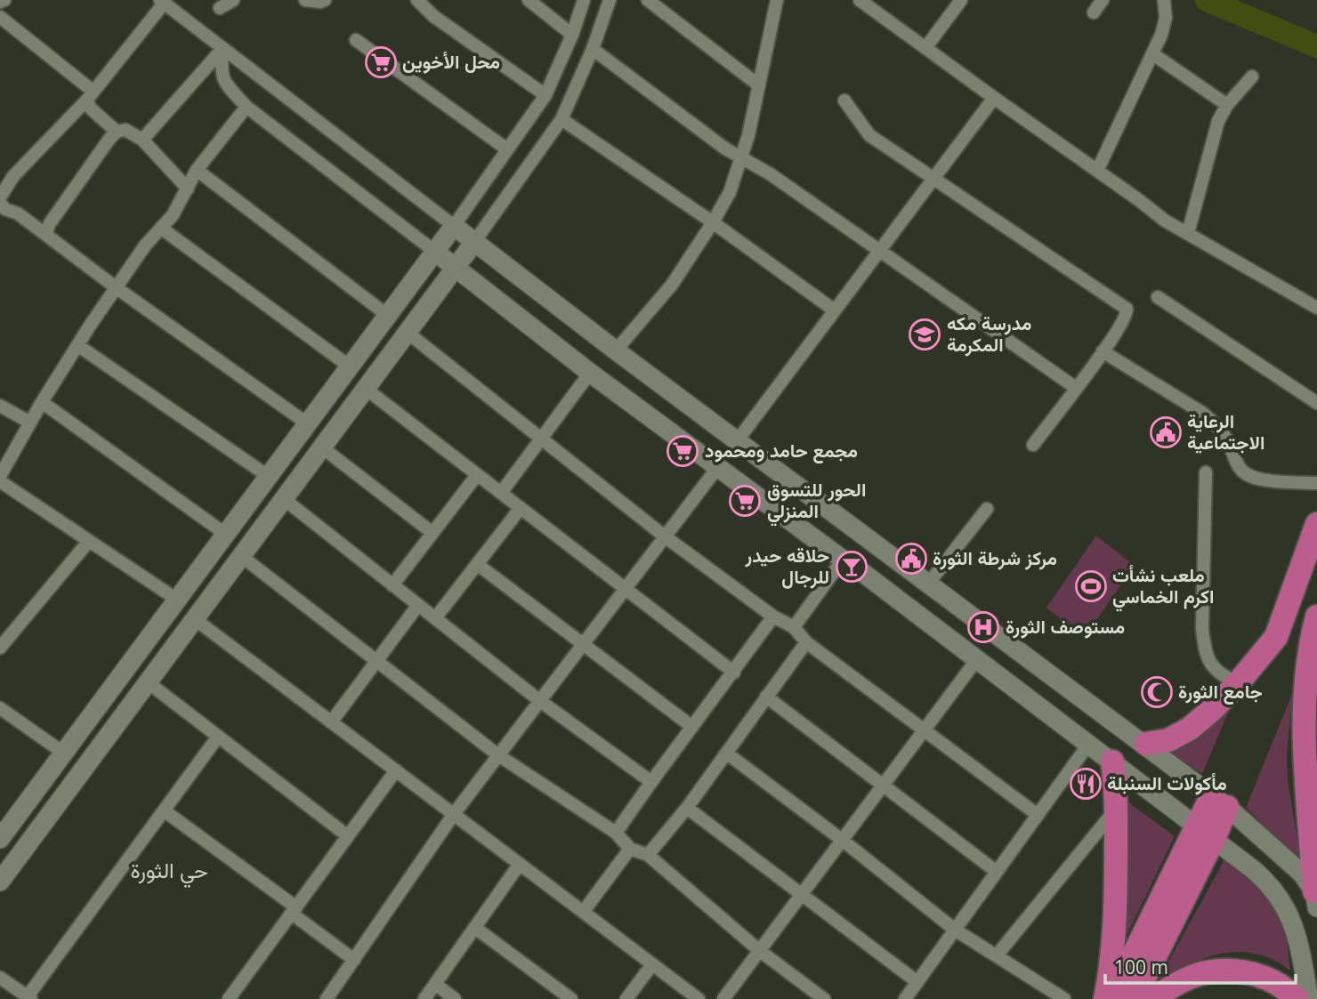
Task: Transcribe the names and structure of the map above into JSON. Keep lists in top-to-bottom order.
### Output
{
  "districts": ["حي الثورة"],
  "places": {
    "supermarket": ["محل الأخوين", "مجمع حامد ومحمود", "الحور للتسوق المنزلي"],
    "school or university": ["مدرسة مكه المكرمة"],
    "public building": ["الرعاية الاجتماعية", "مركز شرطة الثورة"],
    "bar": ["حلاقه حيدر للرجال"],
    "sports": ["ملعب نشأت اكرم الخماسي"],
    "hospital": ["مستوصف الثورة"],
    "mosque": ["جامع الثورة"],
    "restaurant": ["مأكولات السنبلة"]
  },
  "scale_bar": "100 m"
}
